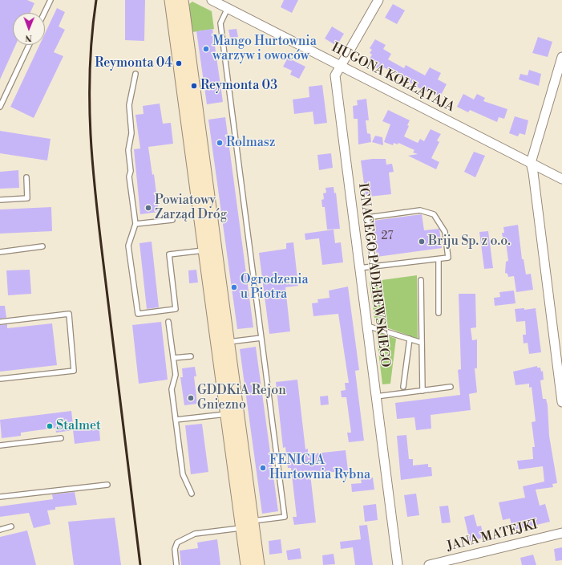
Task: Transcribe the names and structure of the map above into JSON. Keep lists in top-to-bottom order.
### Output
{
  "streets": {
    "street": ["HUGONA KOŁŁĄTAJA", "IGNACEGO PADEREWSKIEGO", "JANA MATEJKI"]
  },
  "crossings": [
    ["HUGONA KOŁŁĄTAJA", "IGNACEGO PADEREWSKIEGO"]
  ],
  "places": [
    "Mango Hurtownia warzyw i owoców",
    "Reymonta 04",
    "Reymonta 03",
    "Rolmasz",
    "Powiatowy Zarząd Dróg",
    "Briju Sp. z o.o.",
    "Ogrodzenia u Piotra",
    "GDDKiA Rejon Gniezno",
    "Stalmet",
    "FENICJA Hurtownia Rybna"
  ],
  "house_numbers": ["27"],
  "north": "bottom"
}
